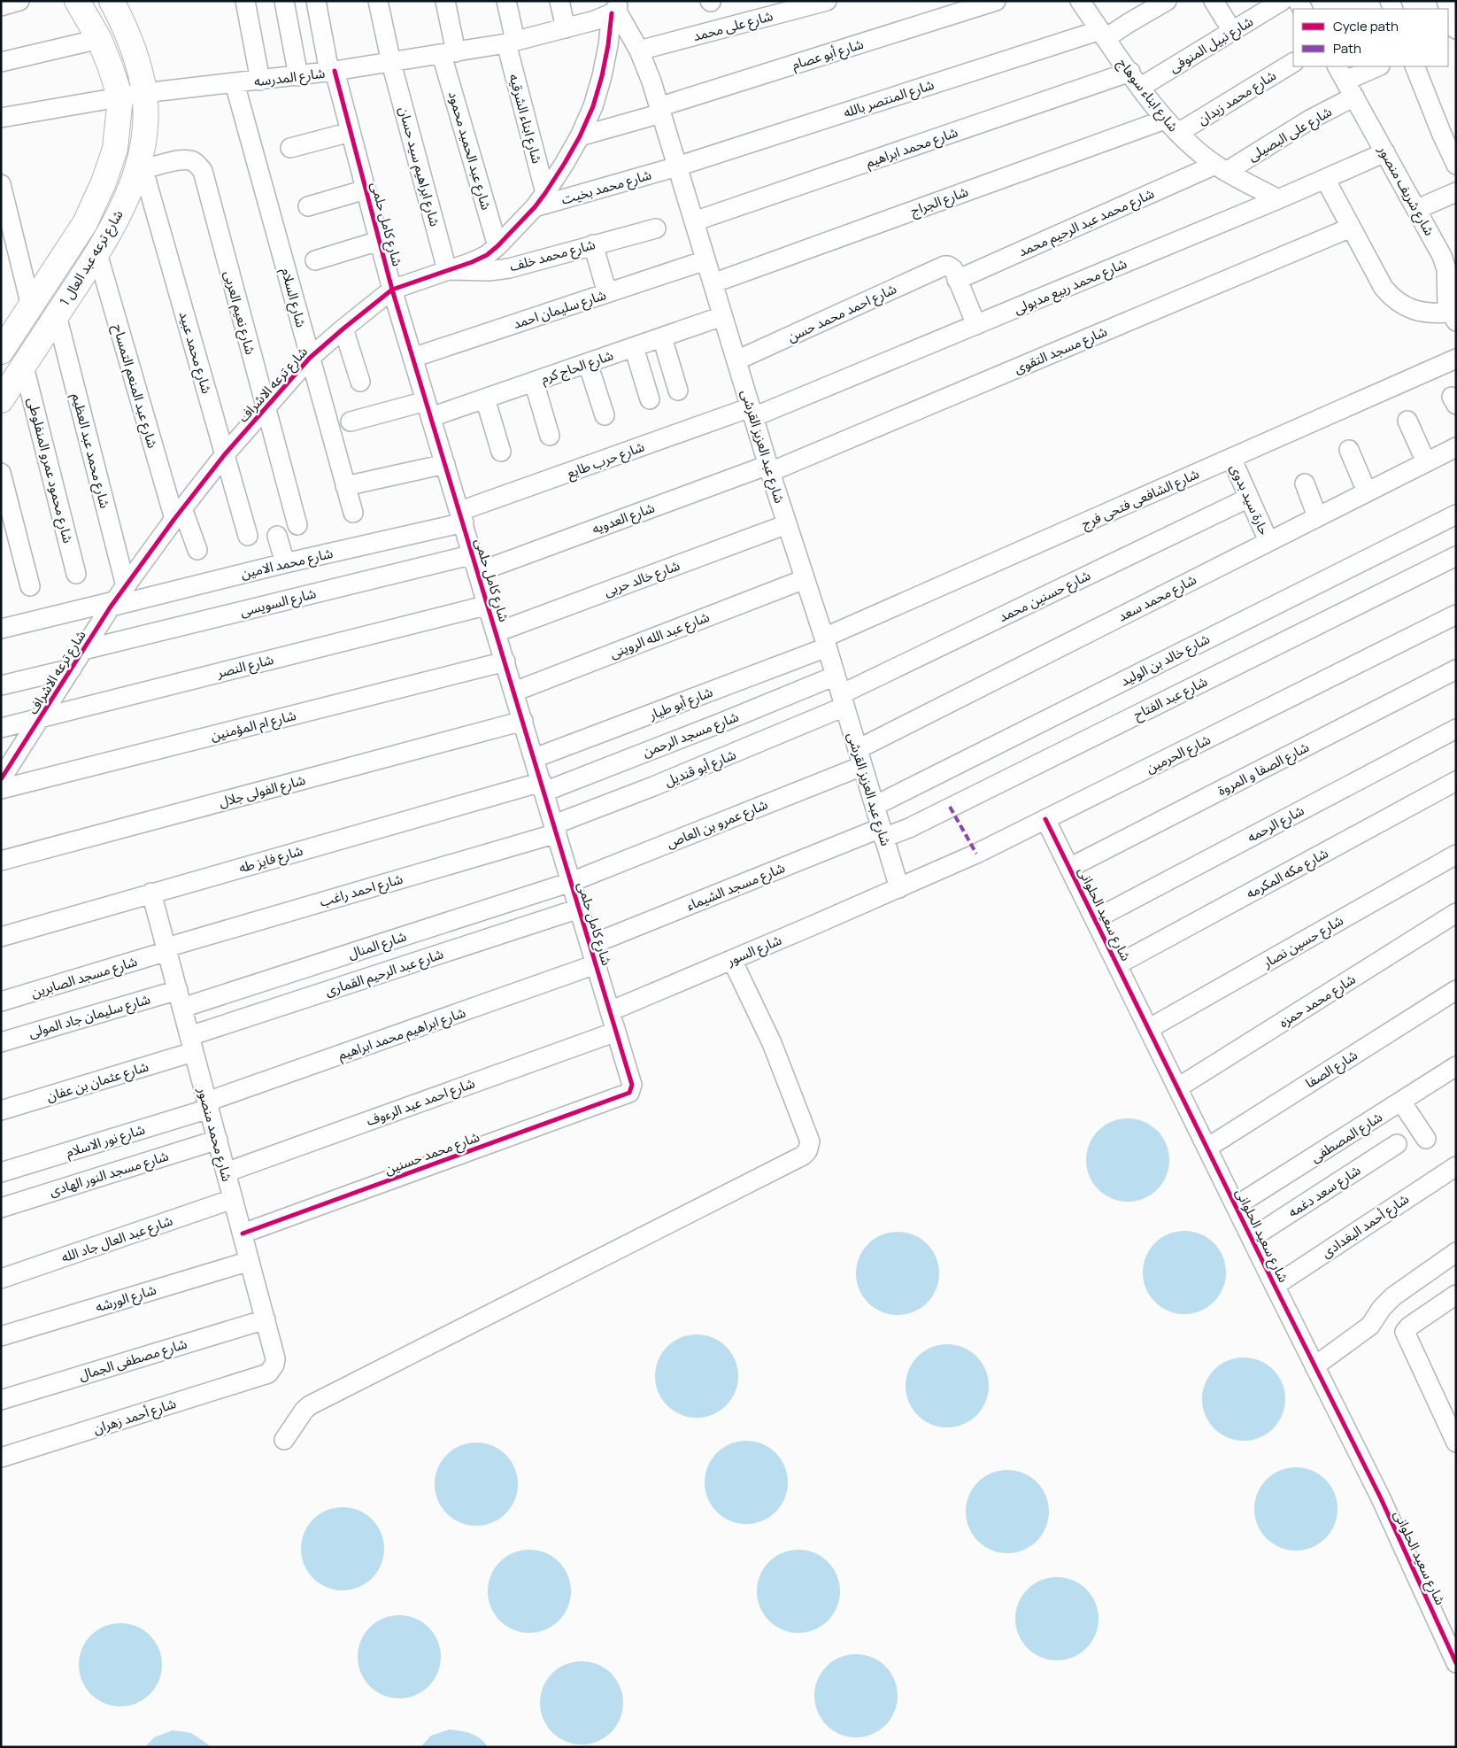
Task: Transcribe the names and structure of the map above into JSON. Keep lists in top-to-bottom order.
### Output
{
  "streets": {
    "street": [
      "شارع على محمد",
      "شارع نبيل المنوفى",
      "شارع أبو عصام",
      "شارع المدرسه",
      "شارع ابناء سوهاج",
      "شارع محمد زيدان",
      "شارع المنتصر بالله",
      "شارع ابناء الشرقيه",
      "شارع على البصيلى",
      "شارع محمد ابراهيم",
      "شارع عبد الحميد محمود",
      "شارع ابراهيم سيد حسان",
      "شارع محمد بخيت",
      "شارع شريف منصور",
      "شارع الجراج",
      "شارع محمد عبد الرحيم محمد",
      "شارع كامل حلمى",
      "شارع محمد خلف",
      "شارع ترعه عبد العال 1",
      "شارع محمد ربيع مدبولى",
      "شارع السلام",
      "شارع سليمان احمد",
      "شارع نعيم العربى",
      "شارع احمد محمد حسن",
      "شارع مسجد التقوى",
      "شارع محمد عبيد",
      "شارع الحاج كرم",
      "شارع ترعه الاشراف",
      "شارع عبد المنعم التمساح",
      "شارع عبد العزيز القرشى",
      "شارع محمد عبد العظيم",
      "شارع حرب طايع",
      "شارع محمود عمرو المنفلوطى",
      "شارع الشافعى فتحى فرج",
      "حارة سيد بدوى",
      "شارع العدويه",
      "شارع محمد الامين",
      "شارع خالد حربى",
      "شارع حسنين محمد",
      "شارع محمد سعد",
      "شارع السويسى",
      "شارع عبد الله الروينى",
      "شارع خالد بن الوليد",
      "شارع النصر",
      "شارع عبد الفتاح",
      "شارع أبو طيار",
      "شارع ام المؤمنين",
      "شارع مسجد الرحمن",
      "شارع الحرمين",
      "شارع أبو قنديل",
      "شارع الصفا و المروة",
      "شارع الفولى جلال",
      "شارع عمرو بن العاص",
      "شارع الرحمه",
      "شارع فايز طه",
      "شارع مكه المكرمه",
      "شارع مسجد الشيماء",
      "شارع احمد راغب",
      "شارع سعيد الحلوانى",
      "شارع حسين نصار",
      "شارع المنال",
      "شارع السور",
      "شارع عبد الرحيم القمارى",
      "شارع مسجد الصابرين",
      "شارع محمد حمزه",
      "شارع سليمان جاد المولى",
      "شارع ابراهيم محمد ابراهيم",
      "شارع الصفا",
      "شارع عثمان بن عفان",
      "شارع احمد عبد الرءوف",
      "شارع محمد منصور",
      "شارع المصطفى",
      "شارع نور الاسلام",
      "شارع محمد حسنين",
      "شارع مسجد النور الهادى",
      "شارع سعد دغمه",
      "شارع أحمد البغدادى",
      "شارع عبد العال جاد الله",
      "شارع الورشه",
      "شارع مصطفى الجمال",
      "شارع أحمد زهران"
    ]
  },
  "crossings": [
    ["شارع على محمد", "شارع عبد العزيز القرشى"],
    ["شارع نبيل المنوفى", "شارع ابناء سوهاج"],
    ["شارع نبيل المنوفى", "شارع محمد ابراهيم"],
    ["شارع أبو عصام", "شارع ترعه الاشراف"],
    ["شارع أبو عصام", "شارع عبد العزيز القرشى"],
    ["شارع المدرسه", "شارع ابناء الشرقيه"],
    ["شارع المدرسه", "شارع عبد الحميد محمود"],
    ["شارع المدرسه", "شارع ابراهيم سيد حسان"],
    ["شارع المدرسه", "شارع كامل حلمى"],
    ["شارع المدرسه", "شارع ترعه عبد العال 1"],
    ["شارع المدرسه", "شارع السلام"],
    ["شارع المدرسه", "شارع ترعه الاشراف"],
    ["شارع المدرسه", "شارع عبد العزيز القرشى"],
    ["شارع ابناء سوهاج", "شارع محمد زيدان"],
    ["شارع ابناء سوهاج", "شارع المنتصر بالله"],
    ["شارع ابناء سوهاج", "شارع على البصيلى"],
    ["شارع ابناء سوهاج", "شارع محمد ابراهيم"],
    ["شارع ابناء سوهاج", "شارع الجراج"],
    ["شارع ابناء سوهاج", "شارع محمد عبد الرحيم محمد"],
    ["شارع ابناء سوهاج", "شارع محمد ربيع مدبولى"],
    ["شارع المنتصر بالله", "شارع محمد بخيت"],
    ["شارع المنتصر بالله", "شارع عبد العزيز القرشى"],
    ["شارع ابناء الشرقيه", "شارع محمد بخيت"],
    ["شارع ابناء الشرقيه", "شارع ترعه الاشراف"],
    ["شارع على البصيلى", "شارع شريف منصور"],
    ["شارع على البصيلى", "شارع محمد عبد الرحيم محمد"],
    ["شارع محمد ابراهيم", "شارع عبد العزيز القرشى"],
    ["شارع عبد الحميد محمود", "شارع ترعه الاشراف"],
    ["شارع ابراهيم سيد حسان", "شارع محمد خلف"],
    ["شارع ابراهيم سيد حسان", "شارع ترعه الاشراف"],
    ["شارع محمد بخيت", "شارع ترعه الاشراف"],
    ["شارع محمد بخيت", "شارع عبد العزيز القرشى"],
    ["شارع شريف منصور", "شارع محمد ربيع مدبولى"],
    ["شارع الجراج", "شارع عبد العزيز القرشى"],
    ["شارع محمد عبد الرحيم محمد", "شارع احمد محمد حسن"],
    ["شارع كامل حلمى", "شارع سليمان احمد"],
    ["شارع كامل حلمى", "شارع الحاج كرم"],
    ["شارع كامل حلمى", "شارع ترعه الاشراف"],
    ["شارع كامل حلمى", "شارع حرب طايع"],
    ["شارع كامل حلمى", "شارع العدويه"],
    ["شارع كامل حلمى", "شارع محمد الامين"],
    ["شارع كامل حلمى", "شارع خالد حربى"],
    ["شارع كامل حلمى", "شارع السويسى"],
    ["شارع كامل حلمى", "شارع عبد الله الروينى"],
    ["شارع كامل حلمى", "شارع النصر"],
    ["شارع كامل حلمى", "شارع أبو طيار"],
    ["شارع كامل حلمى", "شارع ام المؤمنين"],
    ["شارع كامل حلمى", "شارع مسجد الرحمن"],
    ["شارع كامل حلمى", "شارع أبو قنديل"],
    ["شارع كامل حلمى", "شارع الفولى جلال"],
    ["شارع كامل حلمى", "شارع عمرو بن العاص"],
    ["شارع كامل حلمى", "شارع فايز طه"],
    ["شارع كامل حلمى", "شارع مسجد الشيماء"],
    ["شارع كامل حلمى", "شارع احمد راغب"],
    ["شارع كامل حلمى", "شارع المنال"],
    ["شارع كامل حلمى", "شارع السور"],
    ["شارع كامل حلمى", "شارع عبد الرحيم القمارى"],
    ["شارع كامل حلمى", "شارع ابراهيم محمد ابراهيم"],
    ["شارع كامل حلمى", "شارع احمد عبد الرءوف"],
    ["شارع كامل حلمى", "شارع محمد حسنين"],
    ["شارع محمد خلف", "شارع ترعه الاشراف"],
    ["شارع ترعه عبد العال 1", "شارع نعيم العربى"],
    ["شارع ترعه عبد العال 1", "شارع محمد عبيد"],
    ["شارع ترعه عبد العال 1", "شارع عبد المنعم التمساح"],
    ["شارع ترعه عبد العال 1", "شارع محمد عبد العظيم"],
    ["شارع ترعه عبد العال 1", "شارع محمود عمرو المنفلوطى"],
    ["شارع محمد ربيع مدبولى", "شارع عبد العزيز القرشى"],
    ["شارع محمد ربيع مدبولى", "شارع حرب طايع"],
    ["شارع السلام", "شارع ترعه الاشراف"],
    ["شارع سليمان احمد", "شارع عبد العزيز القرشى"],
    ["شارع نعيم العربى", "شارع محمد عبيد"],
    ["شارع نعيم العربى", "شارع ترعه الاشراف"],
    ["شارع احمد محمد حسن", "شارع عبد العزيز القرشى"],
    ["شارع مسجد التقوى", "شارع عبد العزيز القرشى"],
    ["شارع مسجد التقوى", "شارع العدويه"],
    ["شارع محمد عبيد", "شارع ترعه الاشراف"],
    ["شارع الحاج كرم", "شارع عبد العزيز القرشى"],
    ["شارع ترعه الاشراف", "شارع عبد المنعم التمساح"],
    ["شارع ترعه الاشراف", "شارع عبد العزيز القرشى"],
    ["شارع ترعه الاشراف", "شارع محمد عبد العظيم"],
    ["شارع ترعه الاشراف", "شارع محمد الامين"],
    ["شارع ترعه الاشراف", "شارع السويسى"],
    ["شارع ترعه الاشراف", "شارع النصر"],
    ["شارع عبد العزيز القرشى", "شارع حرب طايع"],
    ["شارع عبد العزيز القرشى", "شارع الشافعى فتحى فرج"],
    ["شارع عبد العزيز القرشى", "شارع العدويه"],
    ["شارع عبد العزيز القرشى", "شارع خالد حربى"],
    ["شارع عبد العزيز القرشى", "شارع حسنين محمد"],
    ["شارع عبد العزيز القرشى", "شارع محمد سعد"],
    ["شارع عبد العزيز القرشى", "شارع عبد الله الروينى"],
    ["شارع عبد العزيز القرشى", "شارع خالد بن الوليد"],
    ["شارع عبد العزيز القرشى", "شارع عبد الفتاح"],
    ["شارع عبد العزيز القرشى", "شارع أبو طيار"],
    ["شارع عبد العزيز القرشى", "شارع مسجد الرحمن"],
    ["شارع عبد العزيز القرشى", "شارع الحرمين"],
    ["شارع عبد العزيز القرشى", "شارع أبو قنديل"],
    ["شارع عبد العزيز القرشى", "شارع عمرو بن العاص"],
    ["شارع عبد العزيز القرشى", "شارع مسجد الشيماء"],
    ["شارع عبد العزيز القرشى", "شارع السور"],
    ["شارع محمد عبد العظيم", "شارع محمد الامين"],
    ["شارع حرب طايع", "شارع محمد الامين"],
    ["شارع الشافعى فتحى فرج", "حارة سيد بدوى"],
    ["شارع الشافعى فتحى فرج", "شارع أبو طيار"],
    ["حارة سيد بدوى", "شارع حسنين محمد"],
    ["حارة سيد بدوى", "شارع محمد سعد"],
    ["شارع العدويه", "شارع السويسى"],
    ["شارع حسنين محمد", "شارع أبو قنديل"],
    ["شارع محمد سعد", "شارع عمرو بن العاص"],
    ["شارع عبد الفتاح", "شارع مسجد الشيماء"],
    ["شارع مسجد الرحمن", "شارع فايز طه"],
    ["شارع الحرمين", "شارع سعيد الحلوانى"],
    ["شارع الحرمين", "شارع السور"],
    ["شارع أبو قنديل", "شارع احمد راغب"],
    ["شارع الصفا و المروة", "شارع سعيد الحلوانى"],
    ["شارع عمرو بن العاص", "شارع المنال"],
    ["شارع الرحمه", "شارع سعيد الحلوانى"],
    ["شارع فايز طه", "شارع محمد منصور"],
    ["شارع مكه المكرمه", "شارع سعيد الحلوانى"],
    ["شارع احمد راغب", "شارع مسجد الصابرين"],
    ["شارع احمد راغب", "شارع محمد منصور"],
    ["شارع سعيد الحلوانى", "شارع حسين نصار"],
    ["شارع سعيد الحلوانى", "شارع محمد حمزه"],
    ["شارع سعيد الحلوانى", "شارع الصفا"],
    ["شارع سعيد الحلوانى", "شارع المصطفى"],
    ["شارع سعيد الحلوانى", "شارع سعد دغمه"],
    ["شارع سعيد الحلوانى", "شارع أحمد البغدادى"],
    ["شارع المنال", "شارع سليمان جاد المولى"],
    ["شارع المنال", "شارع محمد منصور"],
    ["شارع عبد الرحيم القمارى", "شارع عثمان بن عفان"],
    ["شارع عبد الرحيم القمارى", "شارع محمد منصور"],
    ["شارع مسجد الصابرين", "شارع محمد منصور"],
    ["شارع سليمان جاد المولى", "شارع محمد منصور"],
    ["شارع ابراهيم محمد ابراهيم", "شارع محمد منصور"],
    ["شارع ابراهيم محمد ابراهيم", "شارع نور الاسلام"],
    ["شارع عثمان بن عفان", "شارع محمد منصور"],
    ["شارع احمد عبد الرءوف", "شارع محمد منصور"],
    ["شارع محمد منصور", "شارع نور الاسلام"],
    ["شارع محمد منصور", "شارع محمد حسنين"],
    ["شارع محمد منصور", "شارع مسجد النور الهادى"],
    ["شارع محمد منصور", "شارع عبد العال جاد الله"],
    ["شارع محمد منصور", "شارع الورشه"],
    ["شارع محمد منصور", "شارع مصطفى الجمال"],
    ["شارع محمد منصور", "شارع أحمد زهران"]
  ],
  "legend": ["Cycle path", "Path"]
}
